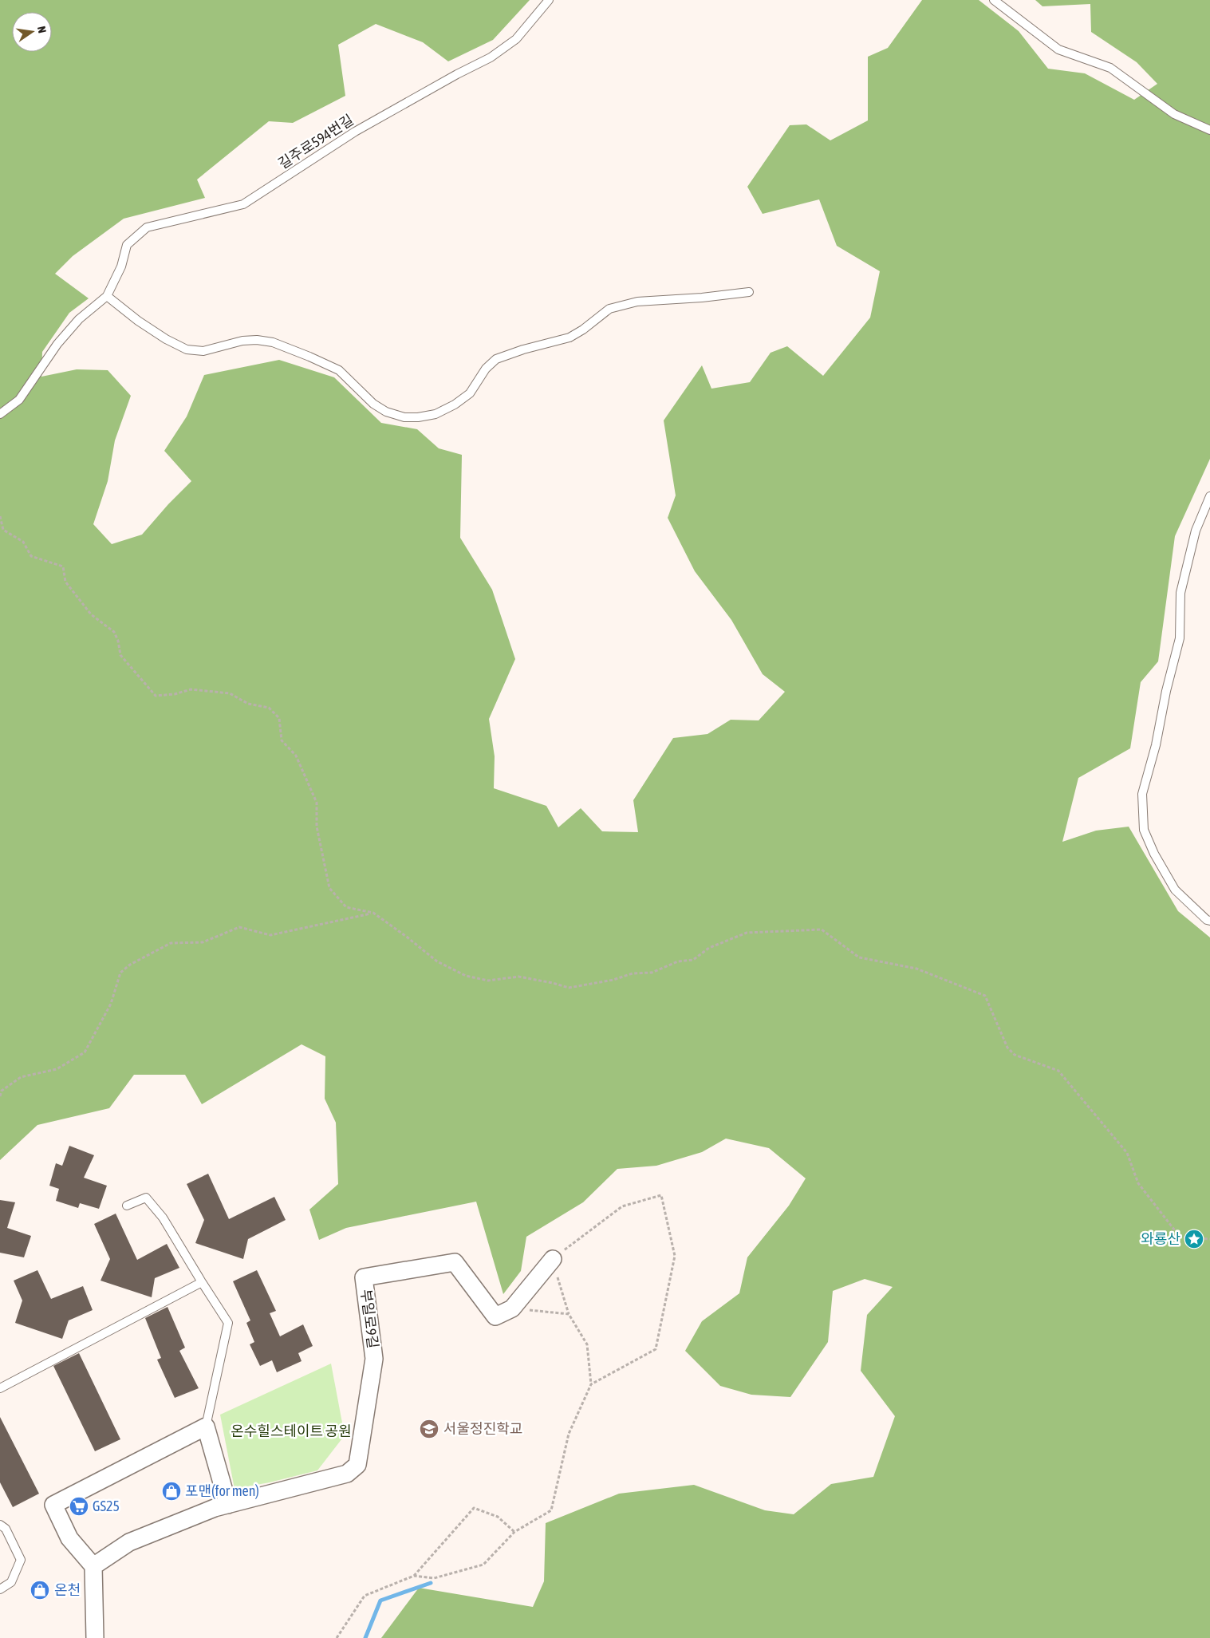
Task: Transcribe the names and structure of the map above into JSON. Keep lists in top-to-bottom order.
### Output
{
  "streets": {
    "street": ["부일로9길"],
    "lane": ["길주로594번길"]
  },
  "parks": ["온수힐스테이트 공원"],
  "places": {
    "place": ["와룡산"],
    "school or university": ["서울정진학교"],
    "shop": ["포맨(for men)", "온천"],
    "supermarket": ["GS25"]
  },
  "north": "right"
}
